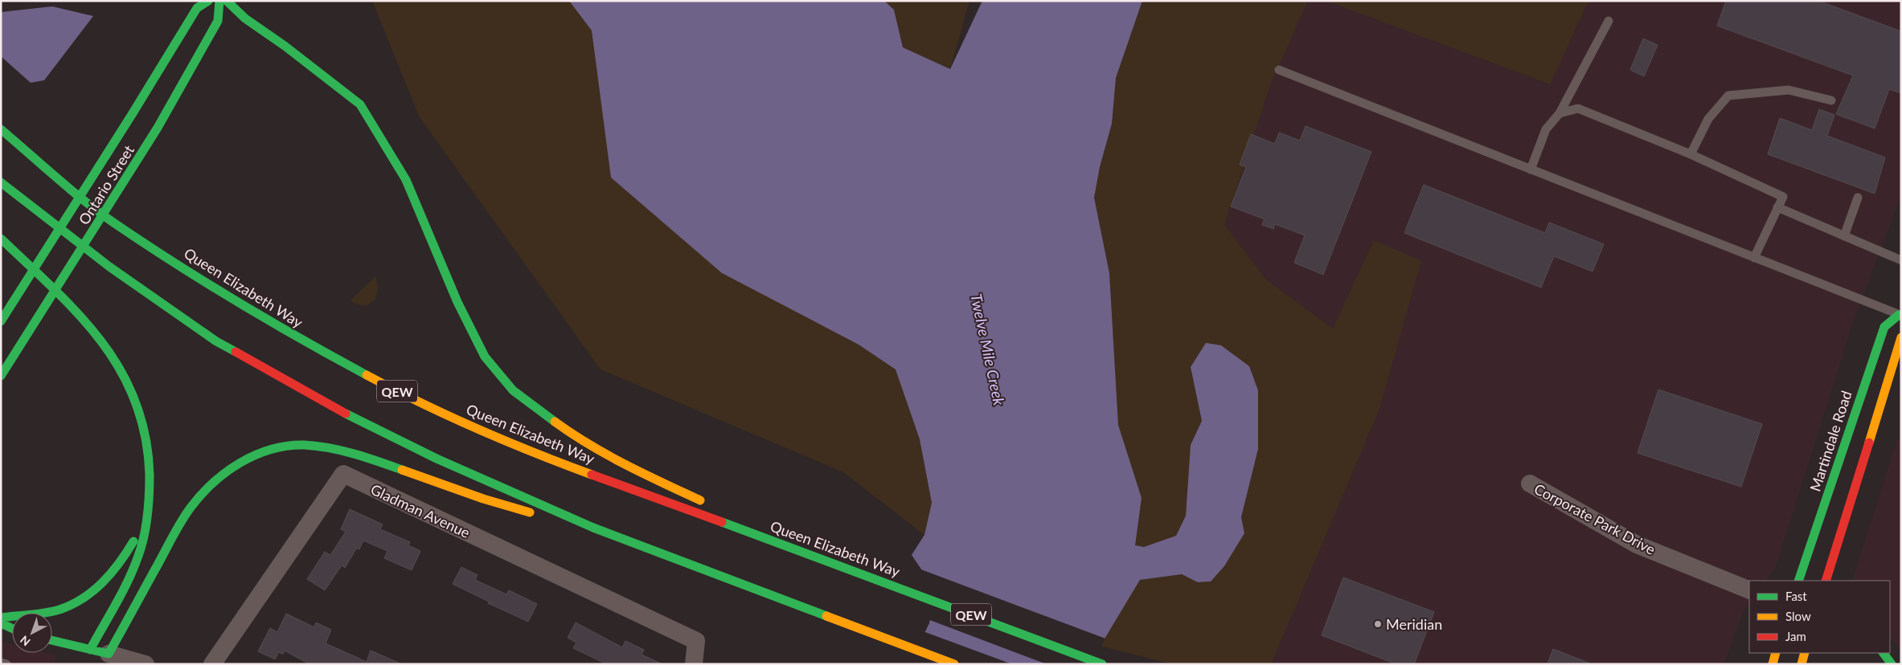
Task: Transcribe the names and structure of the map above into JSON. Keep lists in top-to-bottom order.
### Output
{
  "streets": {
    "main road": [
      "Ontario Street",
      "Queen Elizabeth Way",
      "QEW",
      "Martindale Road"
    ],
    "street": ["Gladman Avenue", "Corporate Park Drive"]
  },
  "water": ["Twelve Mile Creek"],
  "places": ["Meridian"],
  "legend": ["Fast", "Slow", "Jam"],
  "north": "bottom left"
}
